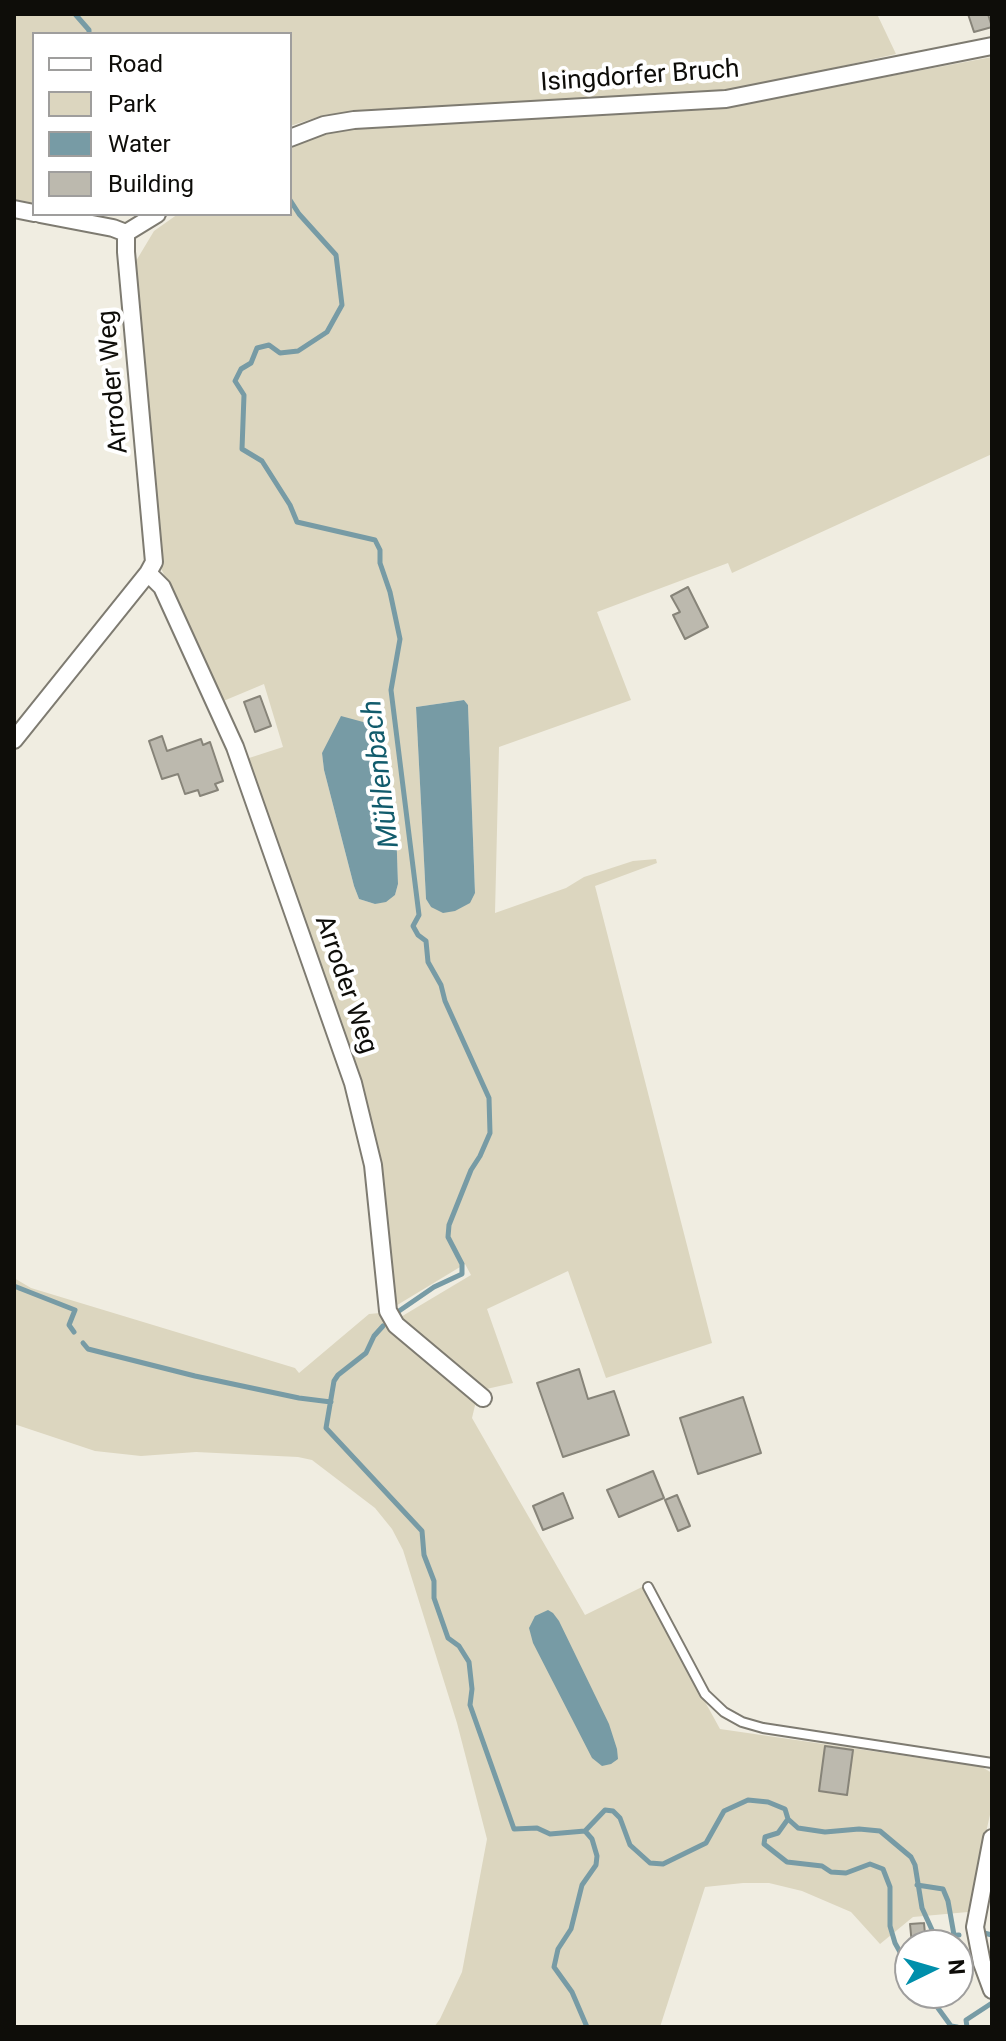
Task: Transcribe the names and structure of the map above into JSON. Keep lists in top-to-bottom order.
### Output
{
  "streets": {
    "street": ["Isingdorfer Bruch", "Arroder Weg"]
  },
  "water": ["Mühlenbach"],
  "legend": [
    "Road",
    "Park",
    "Water",
    "Building"
  ],
  "north": "right"
}
